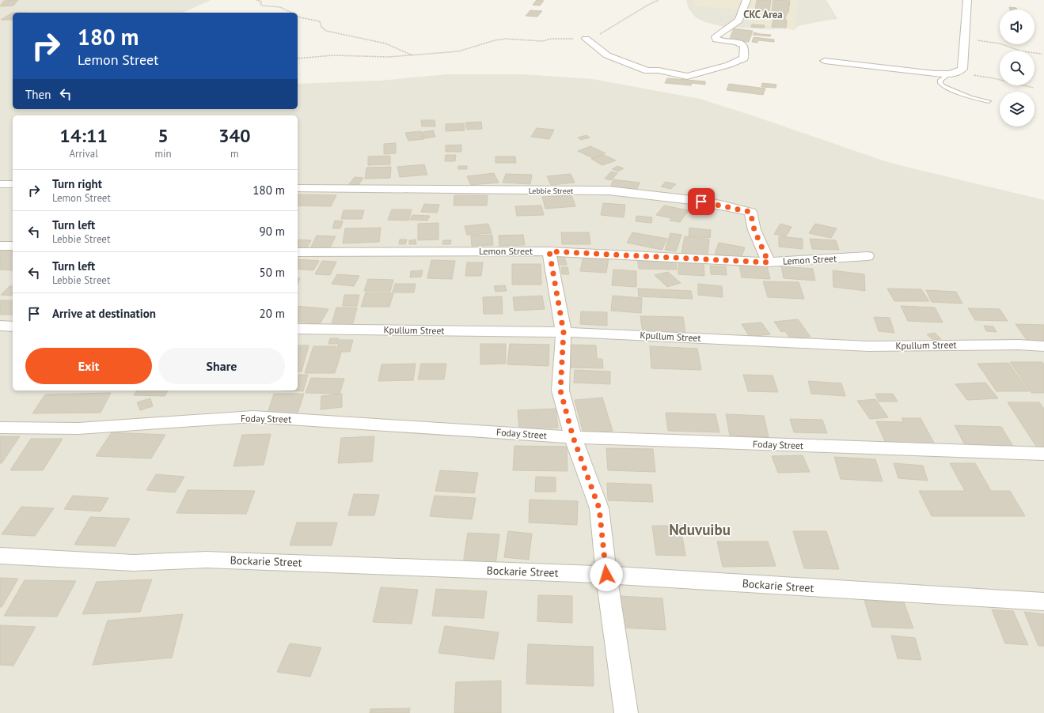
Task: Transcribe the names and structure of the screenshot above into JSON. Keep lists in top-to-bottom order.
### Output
{
  "streets": {
    "street": [
      "Lebbie Street",
      "Lemon Street",
      "Kpullum Street",
      "Foday Street",
      "Bockarie Street"
    ]
  },
  "crossings": [
    ["Lebbie Street", "Lemon Street"]
  ],
  "districts": ["CKC Area", "Nduvuibu"],
  "page": {
    "turn": ["180 m", "Lemon Street"],
    "then": "Then",
    "eta": [
      "14:11",
      "Arrival",
      "5",
      "min",
      "340",
      "m"
    ],
    "list": [
      {
        "name": "Turn right",
        "note": "Lemon Street",
        "value": "180 m"
      },
      {
        "name": "Turn left",
        "note": "Lebbie Street",
        "value": "90 m"
      },
      {
        "name": "Turn left",
        "note": "Lebbie Street",
        "value": "50 m"
      },
      {
        "name": "Arrive at destination",
        "value": "20 m"
      }
    ],
    "buttons": ["Exit", "Share"]
  }
}
